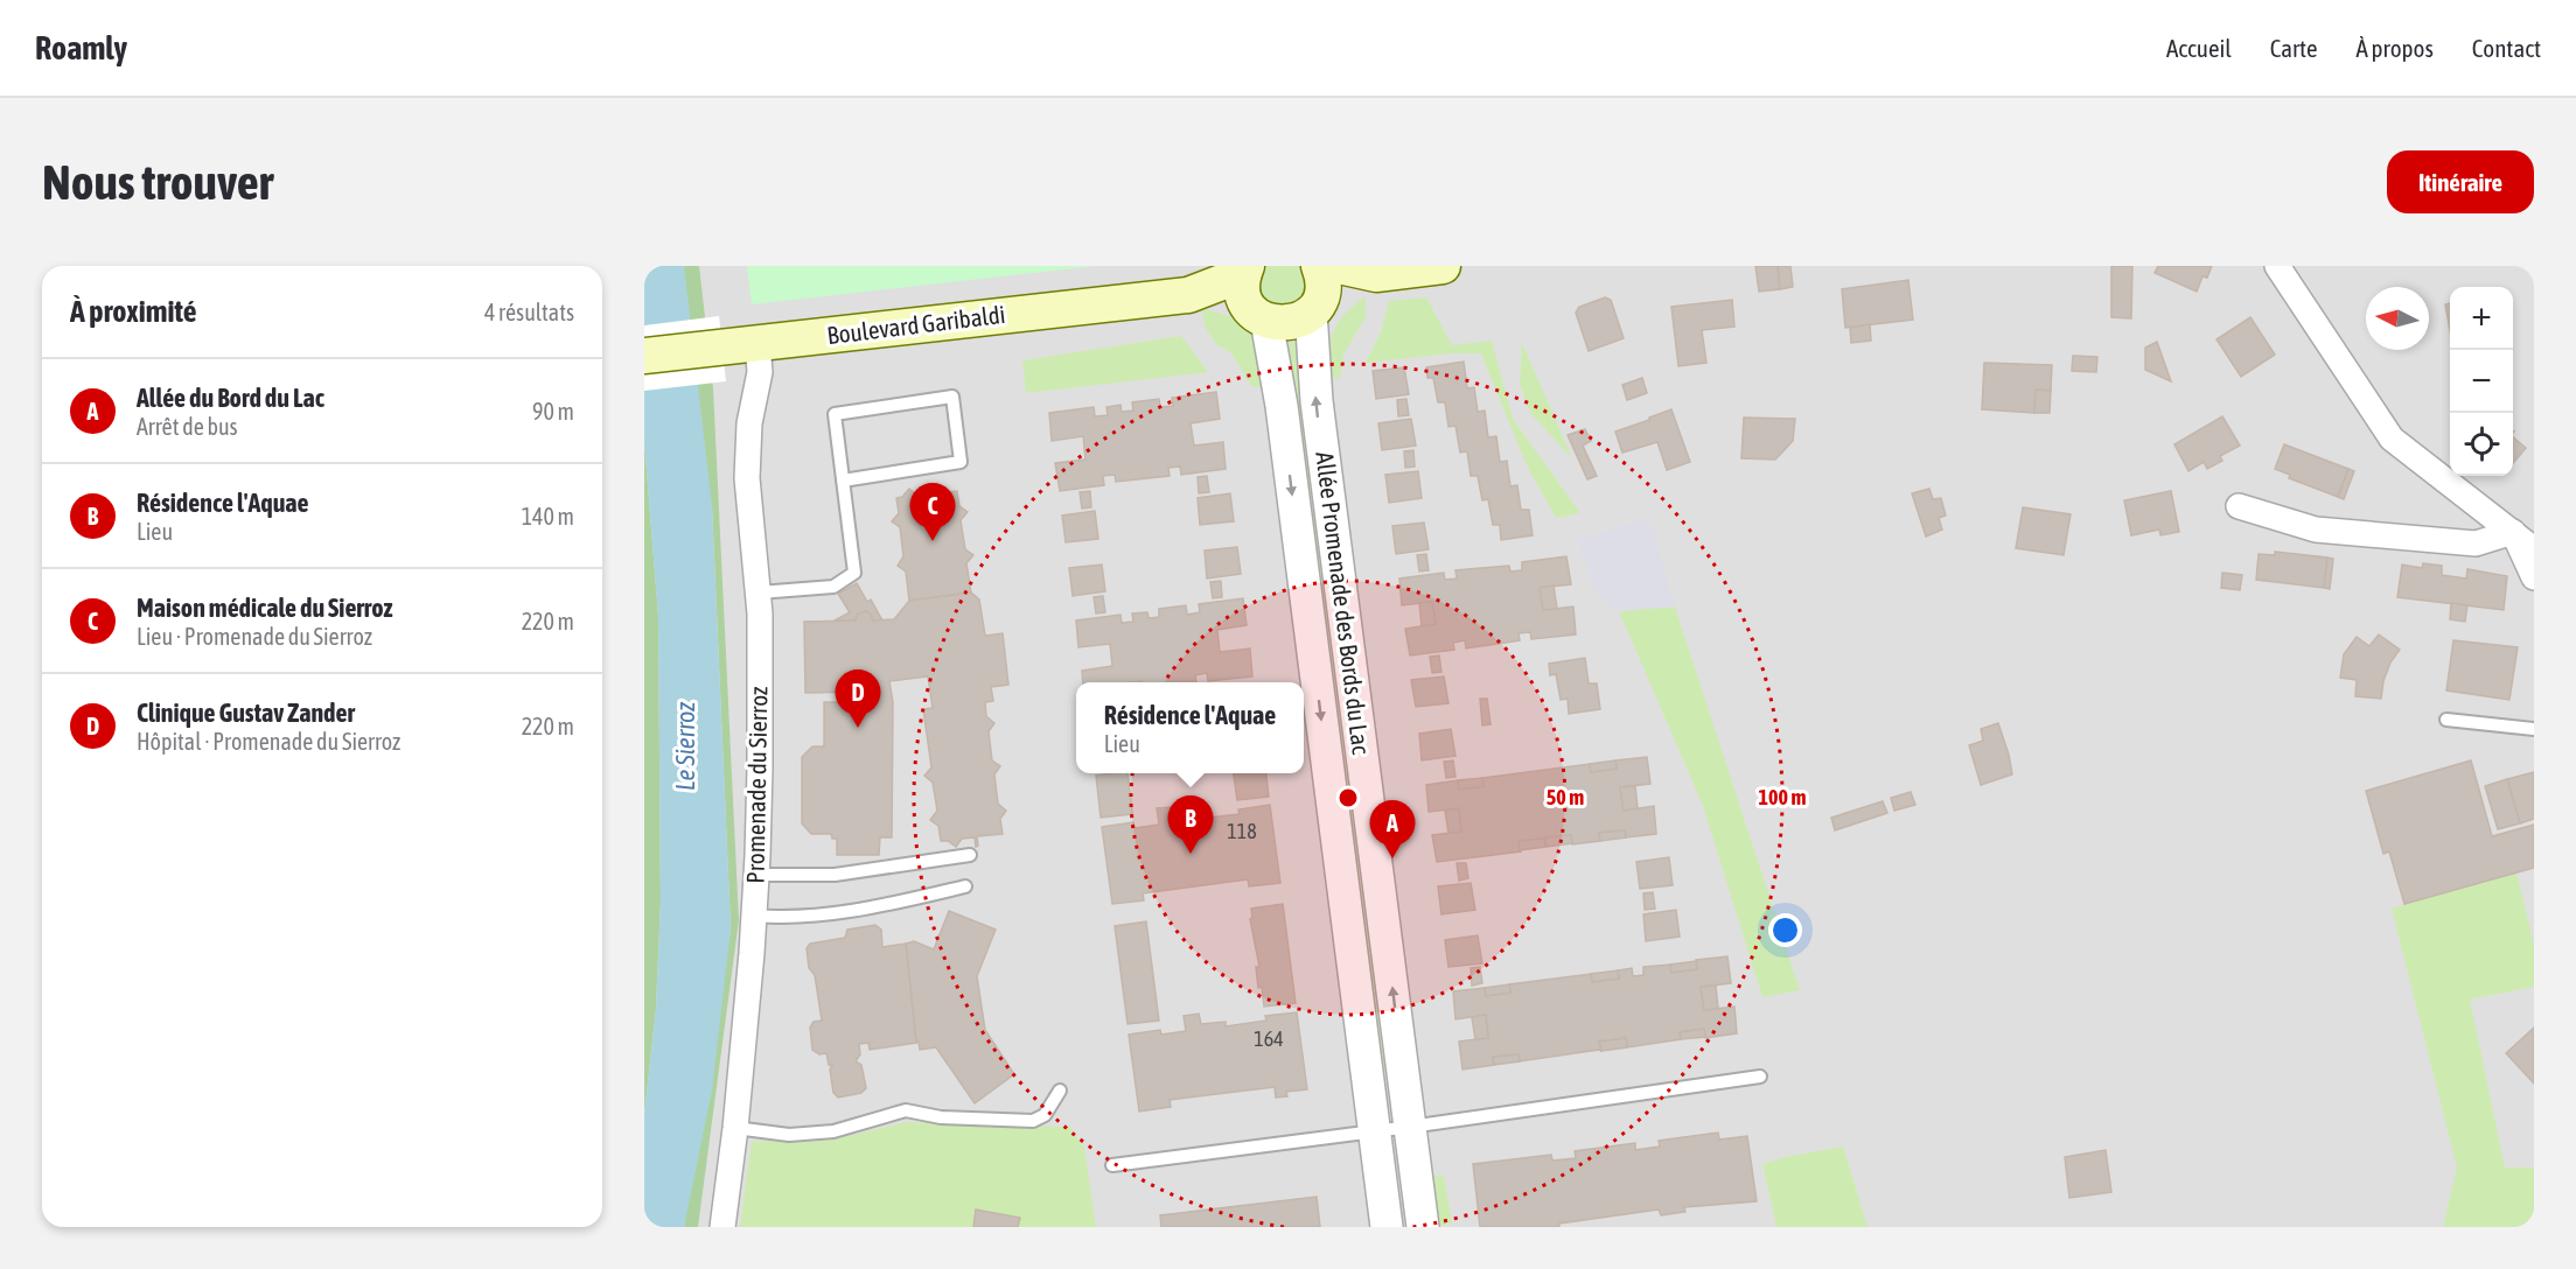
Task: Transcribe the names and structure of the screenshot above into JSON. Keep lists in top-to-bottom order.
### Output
{
  "streets": {
    "main road": ["Boulevard Garibaldi"],
    "street": ["Allée Promenade des Bords du Lac", "Promenade du Sierroz"]
  },
  "crossings": [
    ["Boulevard Garibaldi", "Allée Promenade des Bords du Lac"],
    ["Boulevard Garibaldi", "Promenade du Sierroz"]
  ],
  "water": ["Le Sierroz"],
  "house_numbers": ["118", "164"],
  "north": "left",
  "page": {
    "header": "Roamly",
    "nav": [
      "Accueil",
      "Carte",
      "À propos",
      "Contact"
    ],
    "buttons": "Itinéraire",
    "title": "Nous trouver",
    "heading": ["À proximité", "4 résultats"],
    "map_buttons": ["+", "−"],
    "list": [
      {
        "mark": "A",
        "name": "Allée du Bord du Lac",
        "note": "Arrêt de bus",
        "value": "90 m"
      },
      {
        "mark": "B",
        "name": "Résidence l'Aquae",
        "note": "Lieu",
        "value": "140 m"
      },
      {
        "mark": "C",
        "name": "Maison médicale du Sierroz",
        "note": "Lieu · Promenade du Sierroz",
        "value": "220 m"
      },
      {
        "mark": "D",
        "name": "Clinique Gustav Zander",
        "note": "Hôpital · Promenade du Sierroz",
        "value": "220 m"
      }
    ],
    "pins": [
      "C",
      "D",
      "B",
      "A"
    ],
    "popup": ["Résidence l'Aquae", "Lieu"]
  },
  "rings": ["50 m", "100 m"]
}
